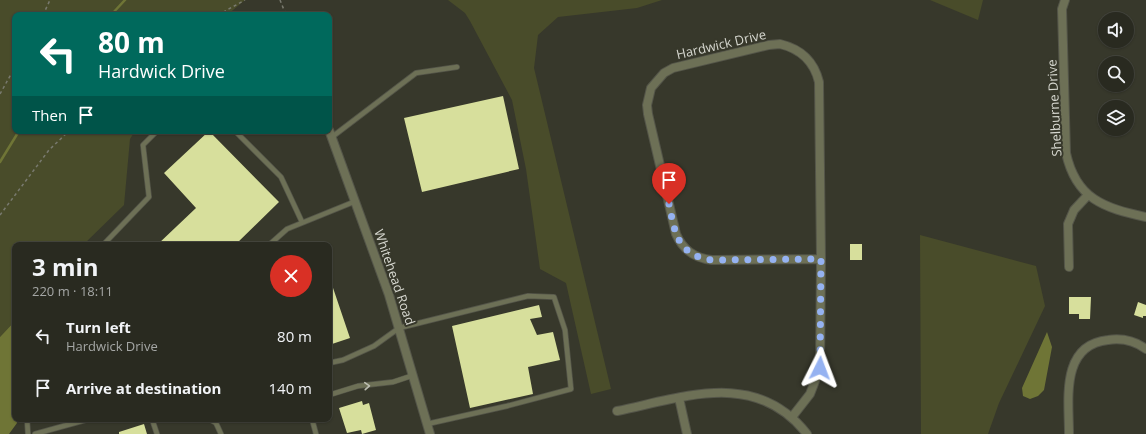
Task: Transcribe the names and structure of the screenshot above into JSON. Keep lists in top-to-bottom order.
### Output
{
  "streets": {
    "street": ["Hardwick Drive", "Shelburne Drive", "Whitehead Road"]
  },
  "page": {
    "turn": ["80 m", "Hardwick Drive"],
    "then": "Then",
    "heading": ["3 min", "220 m · 18:11"],
    "list": [
      {
        "name": "Turn left",
        "note": "Hardwick Drive",
        "value": "80 m"
      },
      {
        "name": "Arrive at destination",
        "value": "140 m"
      }
    ]
  }
}
